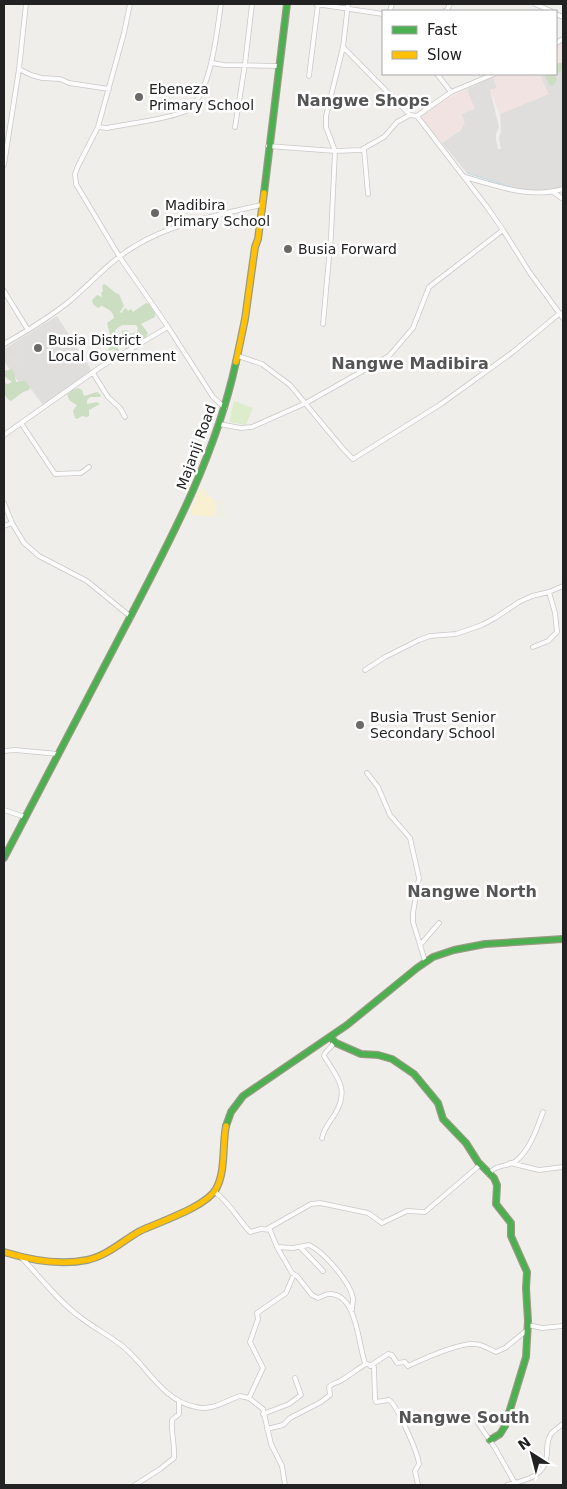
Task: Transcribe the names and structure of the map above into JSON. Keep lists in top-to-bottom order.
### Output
{
  "streets": {
    "street": ["Majanji Road"]
  },
  "districts": [
    "Nangwe Shops",
    "Nangwe Madibira",
    "Nangwe North",
    "Nangwe South"
  ],
  "places": [
    "Ebeneza Primary School",
    "Madibira Primary School",
    "Busia Forward",
    "Busia District Local Government",
    "Busia Trust Senior Secondary School"
  ],
  "legend": ["Fast", "Slow"],
  "north": "top left"
}
